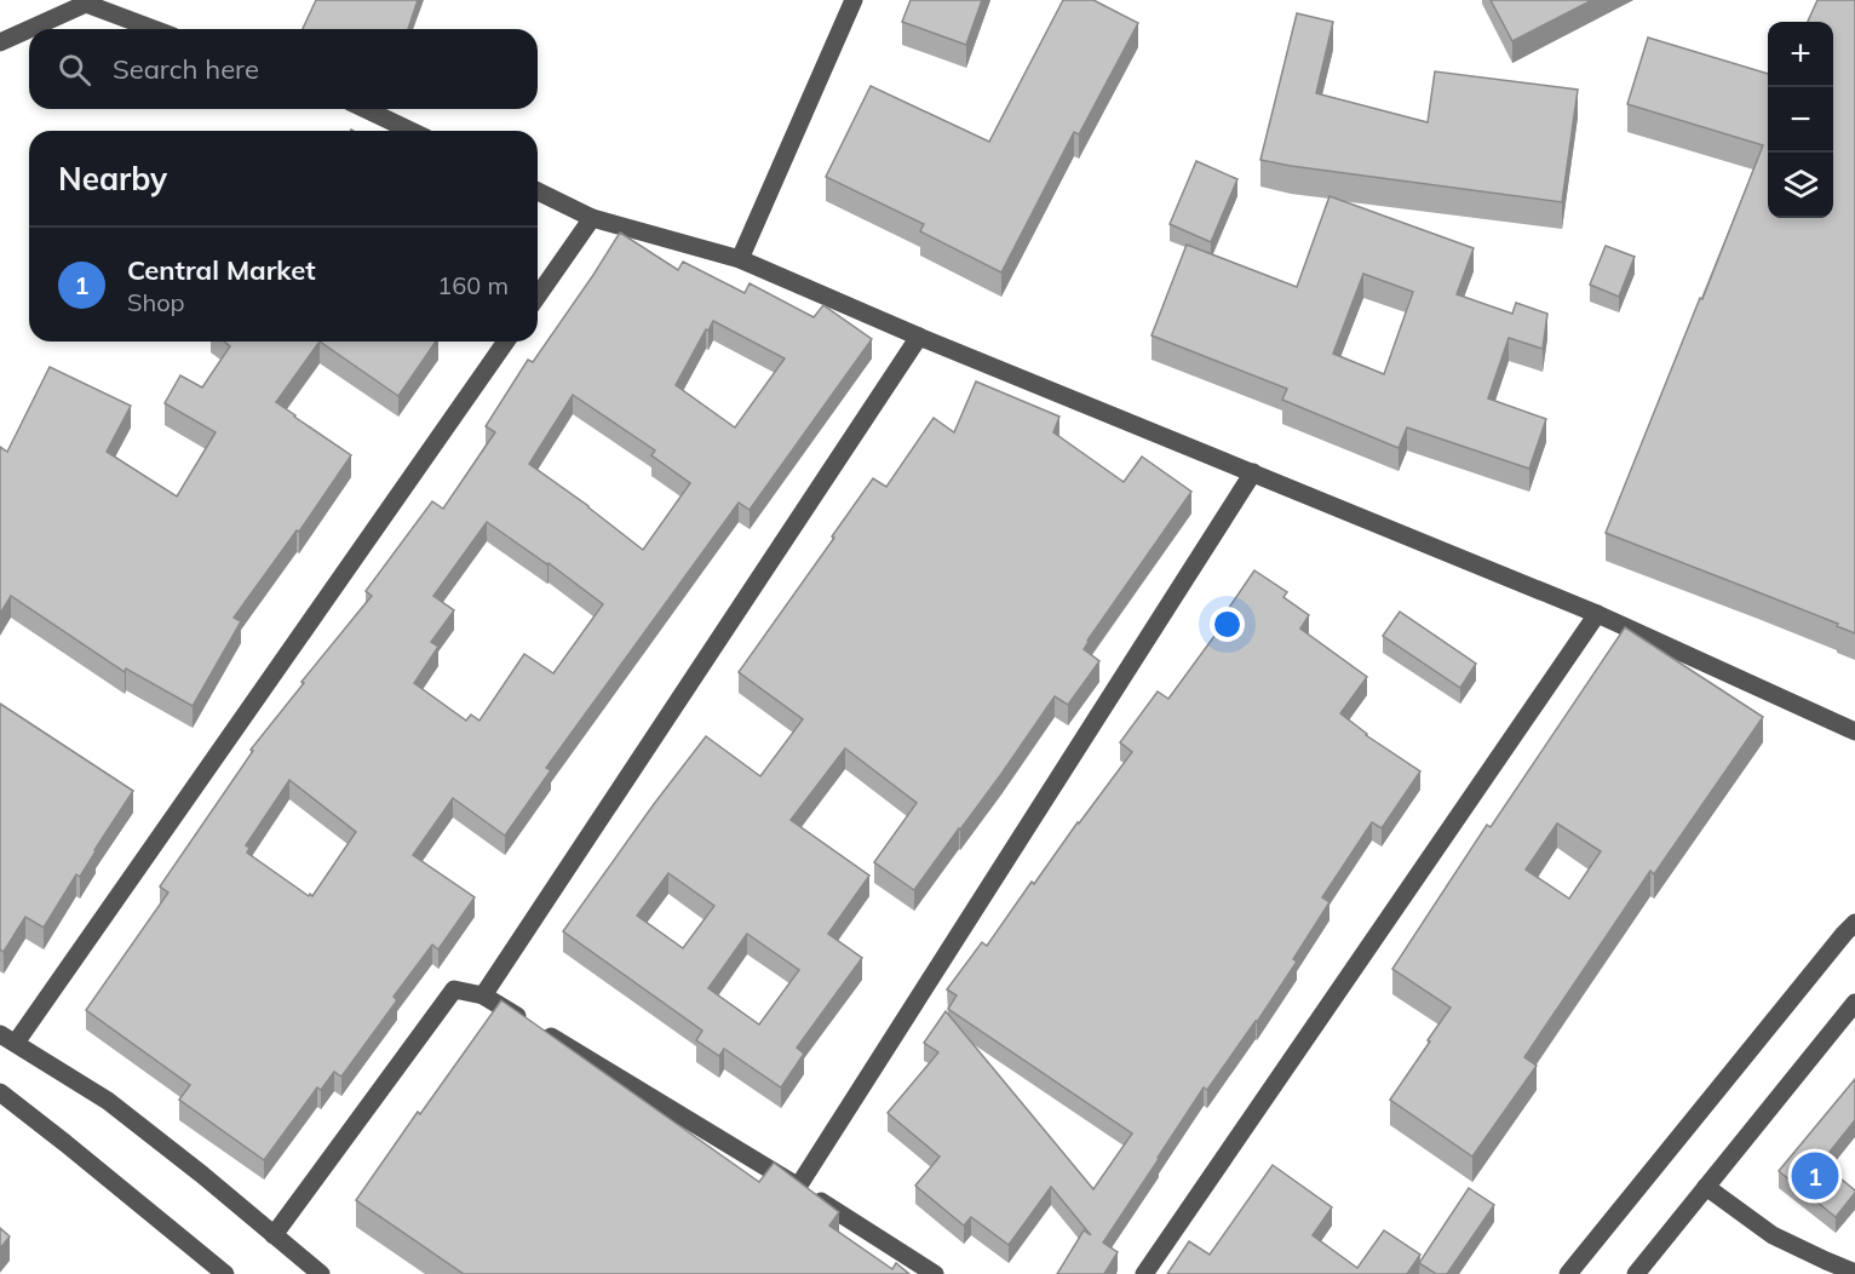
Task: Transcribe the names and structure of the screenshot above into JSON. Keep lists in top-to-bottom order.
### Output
{
  "page": {
    "map_buttons": ["+", "−"],
    "search": "Search here",
    "heading": "Nearby",
    "list": [
      {
        "mark": "1",
        "name": "Central Market",
        "note": "Shop",
        "value": "160 m"
      }
    ],
    "pins": "1"
  }
}
